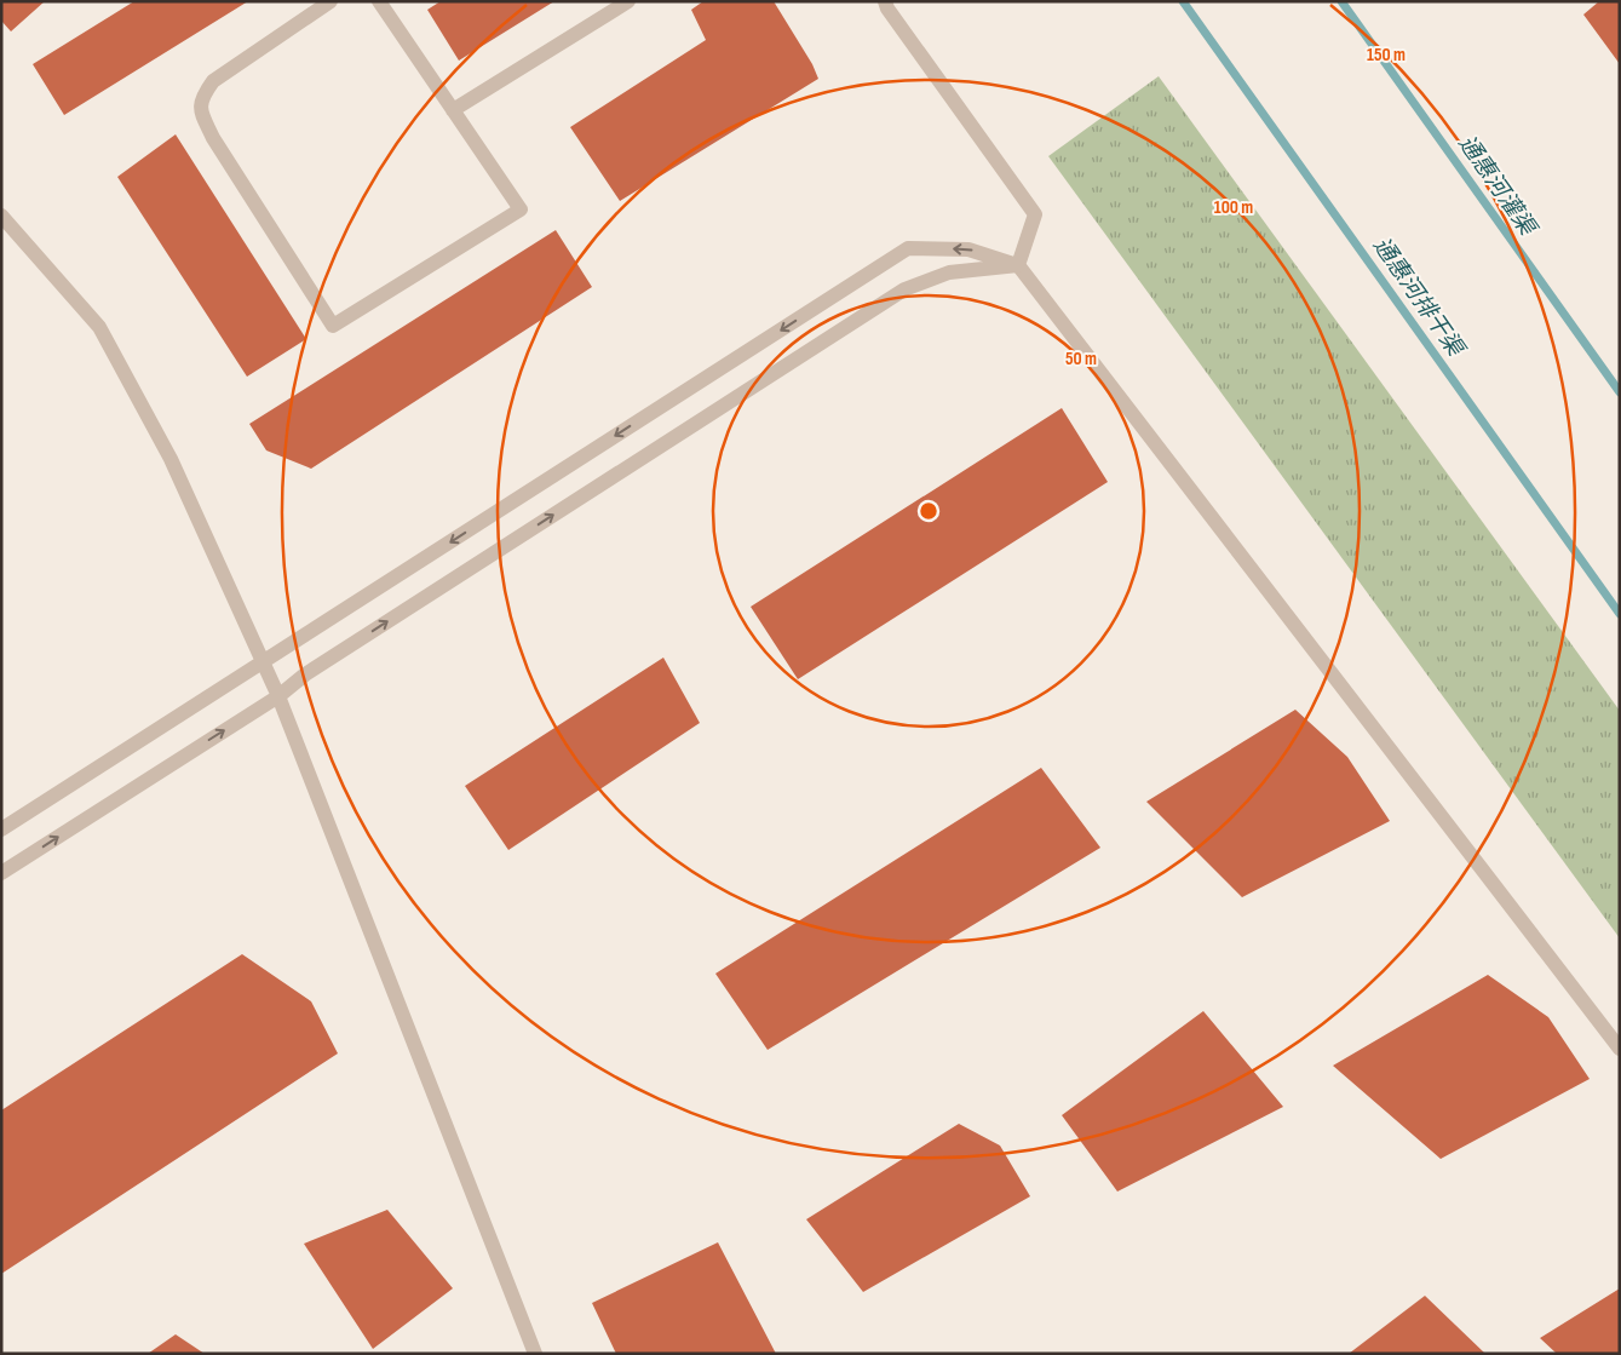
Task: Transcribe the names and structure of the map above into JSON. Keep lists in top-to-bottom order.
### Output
{
  "water": ["通惠河灌渠", "通惠河排干渠"],
  "rings": ["150 m", "100 m", "50 m"]
}
